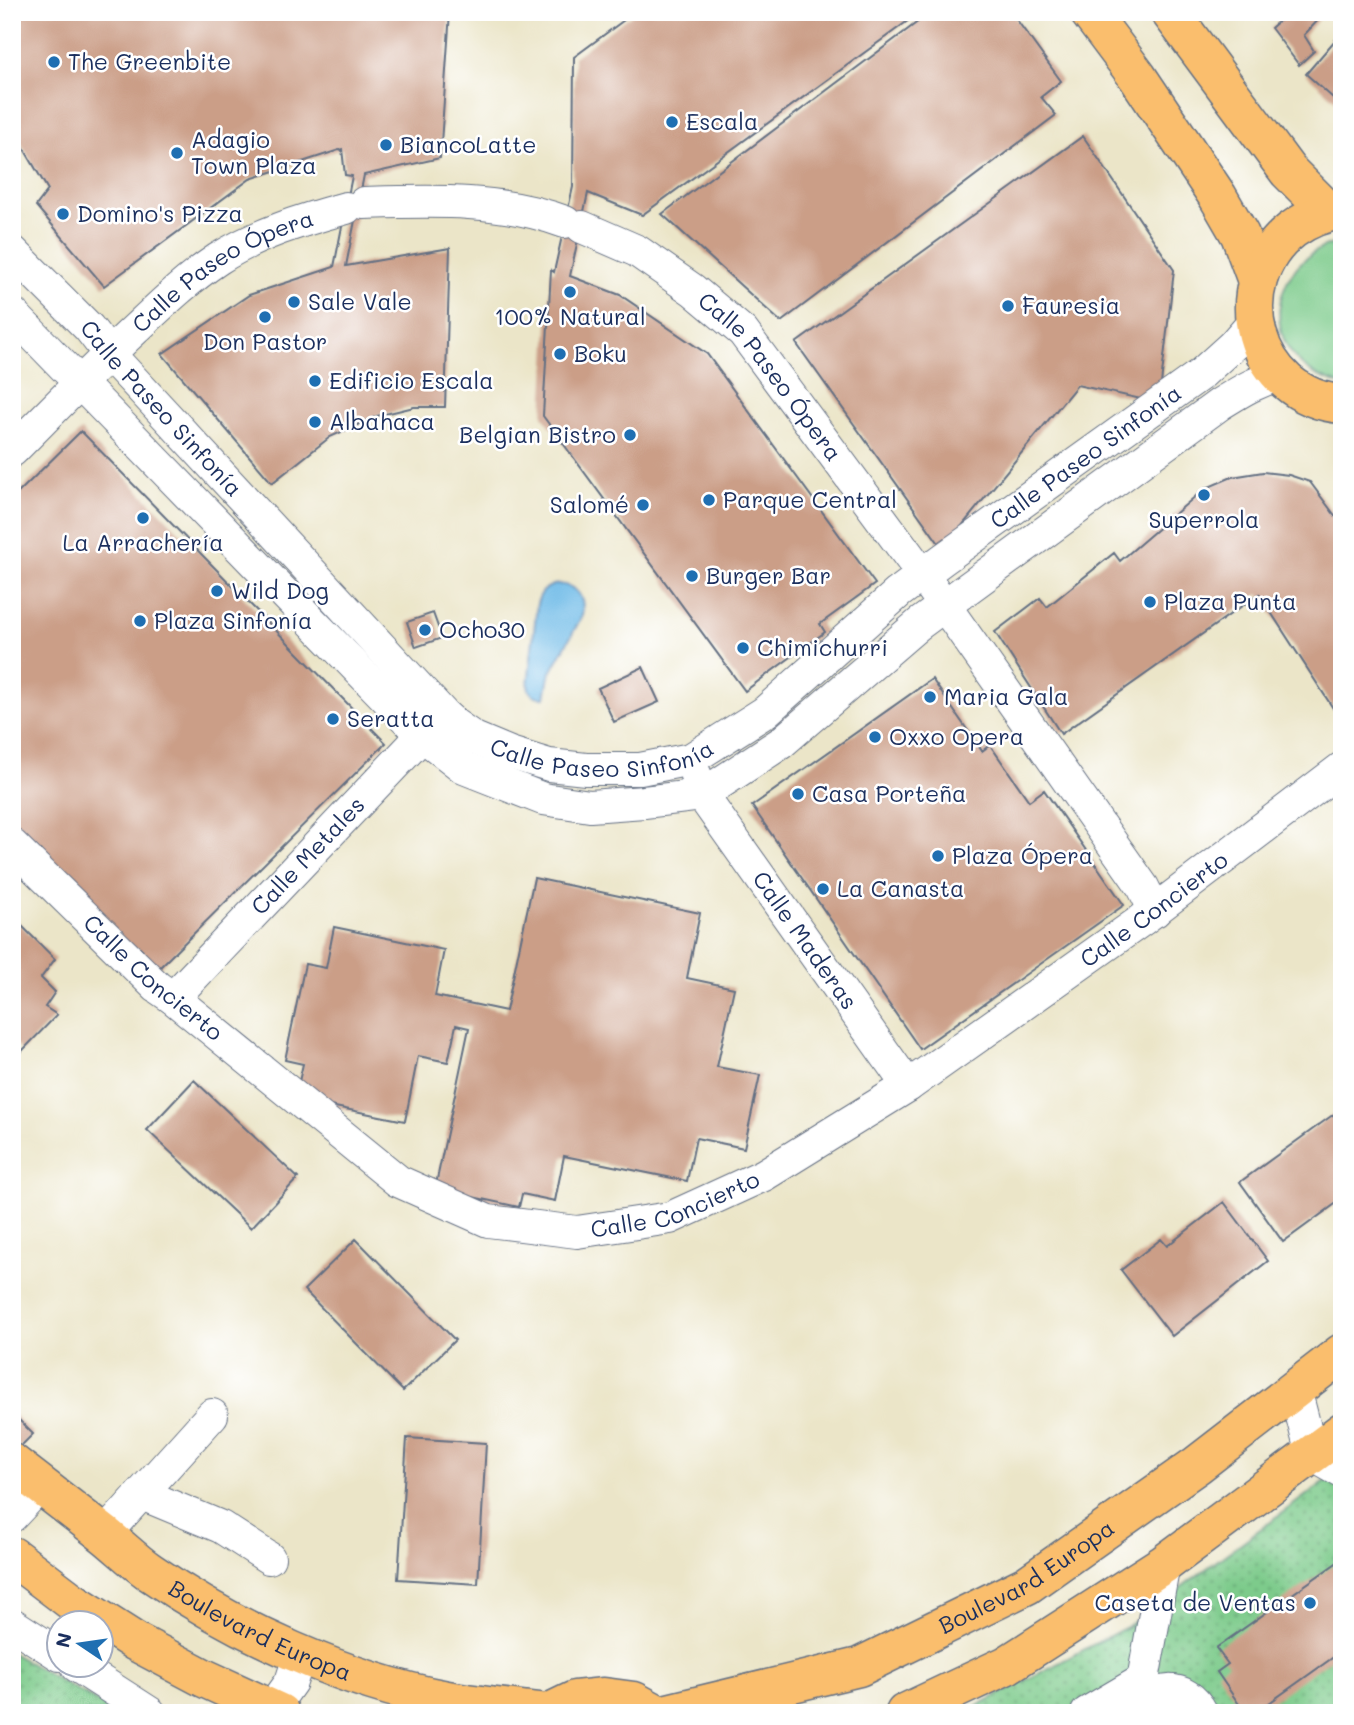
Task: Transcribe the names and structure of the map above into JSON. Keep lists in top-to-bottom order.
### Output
{
  "streets": {
    "main road": ["Boulevard Europa"],
    "street": [
      "Calle Paseo Ópera",
      "Calle Paseo Sinfonía",
      "Calle Metales",
      "Calle Concierto",
      "Calle Maderas"
    ]
  },
  "crossings": [
    ["Calle Paseo Ópera", "Calle Paseo Sinfonía"],
    ["Calle Paseo Ópera", "Calle Concierto"],
    ["Calle Paseo Sinfonía", "Calle Metales"],
    ["Calle Paseo Sinfonía", "Calle Maderas"],
    ["Calle Metales", "Calle Concierto"],
    ["Calle Concierto", "Calle Maderas"]
  ],
  "places": [
    "The Greenbite",
    "Escala",
    "BiancoLatte",
    "Adagio Town Plaza",
    "Domino's Pizza",
    "100% Natural",
    "Sale Vale",
    "Fauresia",
    "Don Pastor",
    "Boku",
    "Edificio Escala",
    "Albahaca",
    "Belgian Bistro",
    "Superrola",
    "Parque Central",
    "Salomé",
    "La Arrachería",
    "Burger Bar",
    "Wild Dog",
    "Plaza Punta",
    "Plaza Sinfonía",
    "Ocho30",
    "Chimichurri",
    "Maria Gala",
    "Seratta",
    "Oxxo Opera",
    "Casa Porteña",
    "Plaza Ópera",
    "La Canasta",
    "Caseta de Ventas"
  ],
  "north": "left"
}
